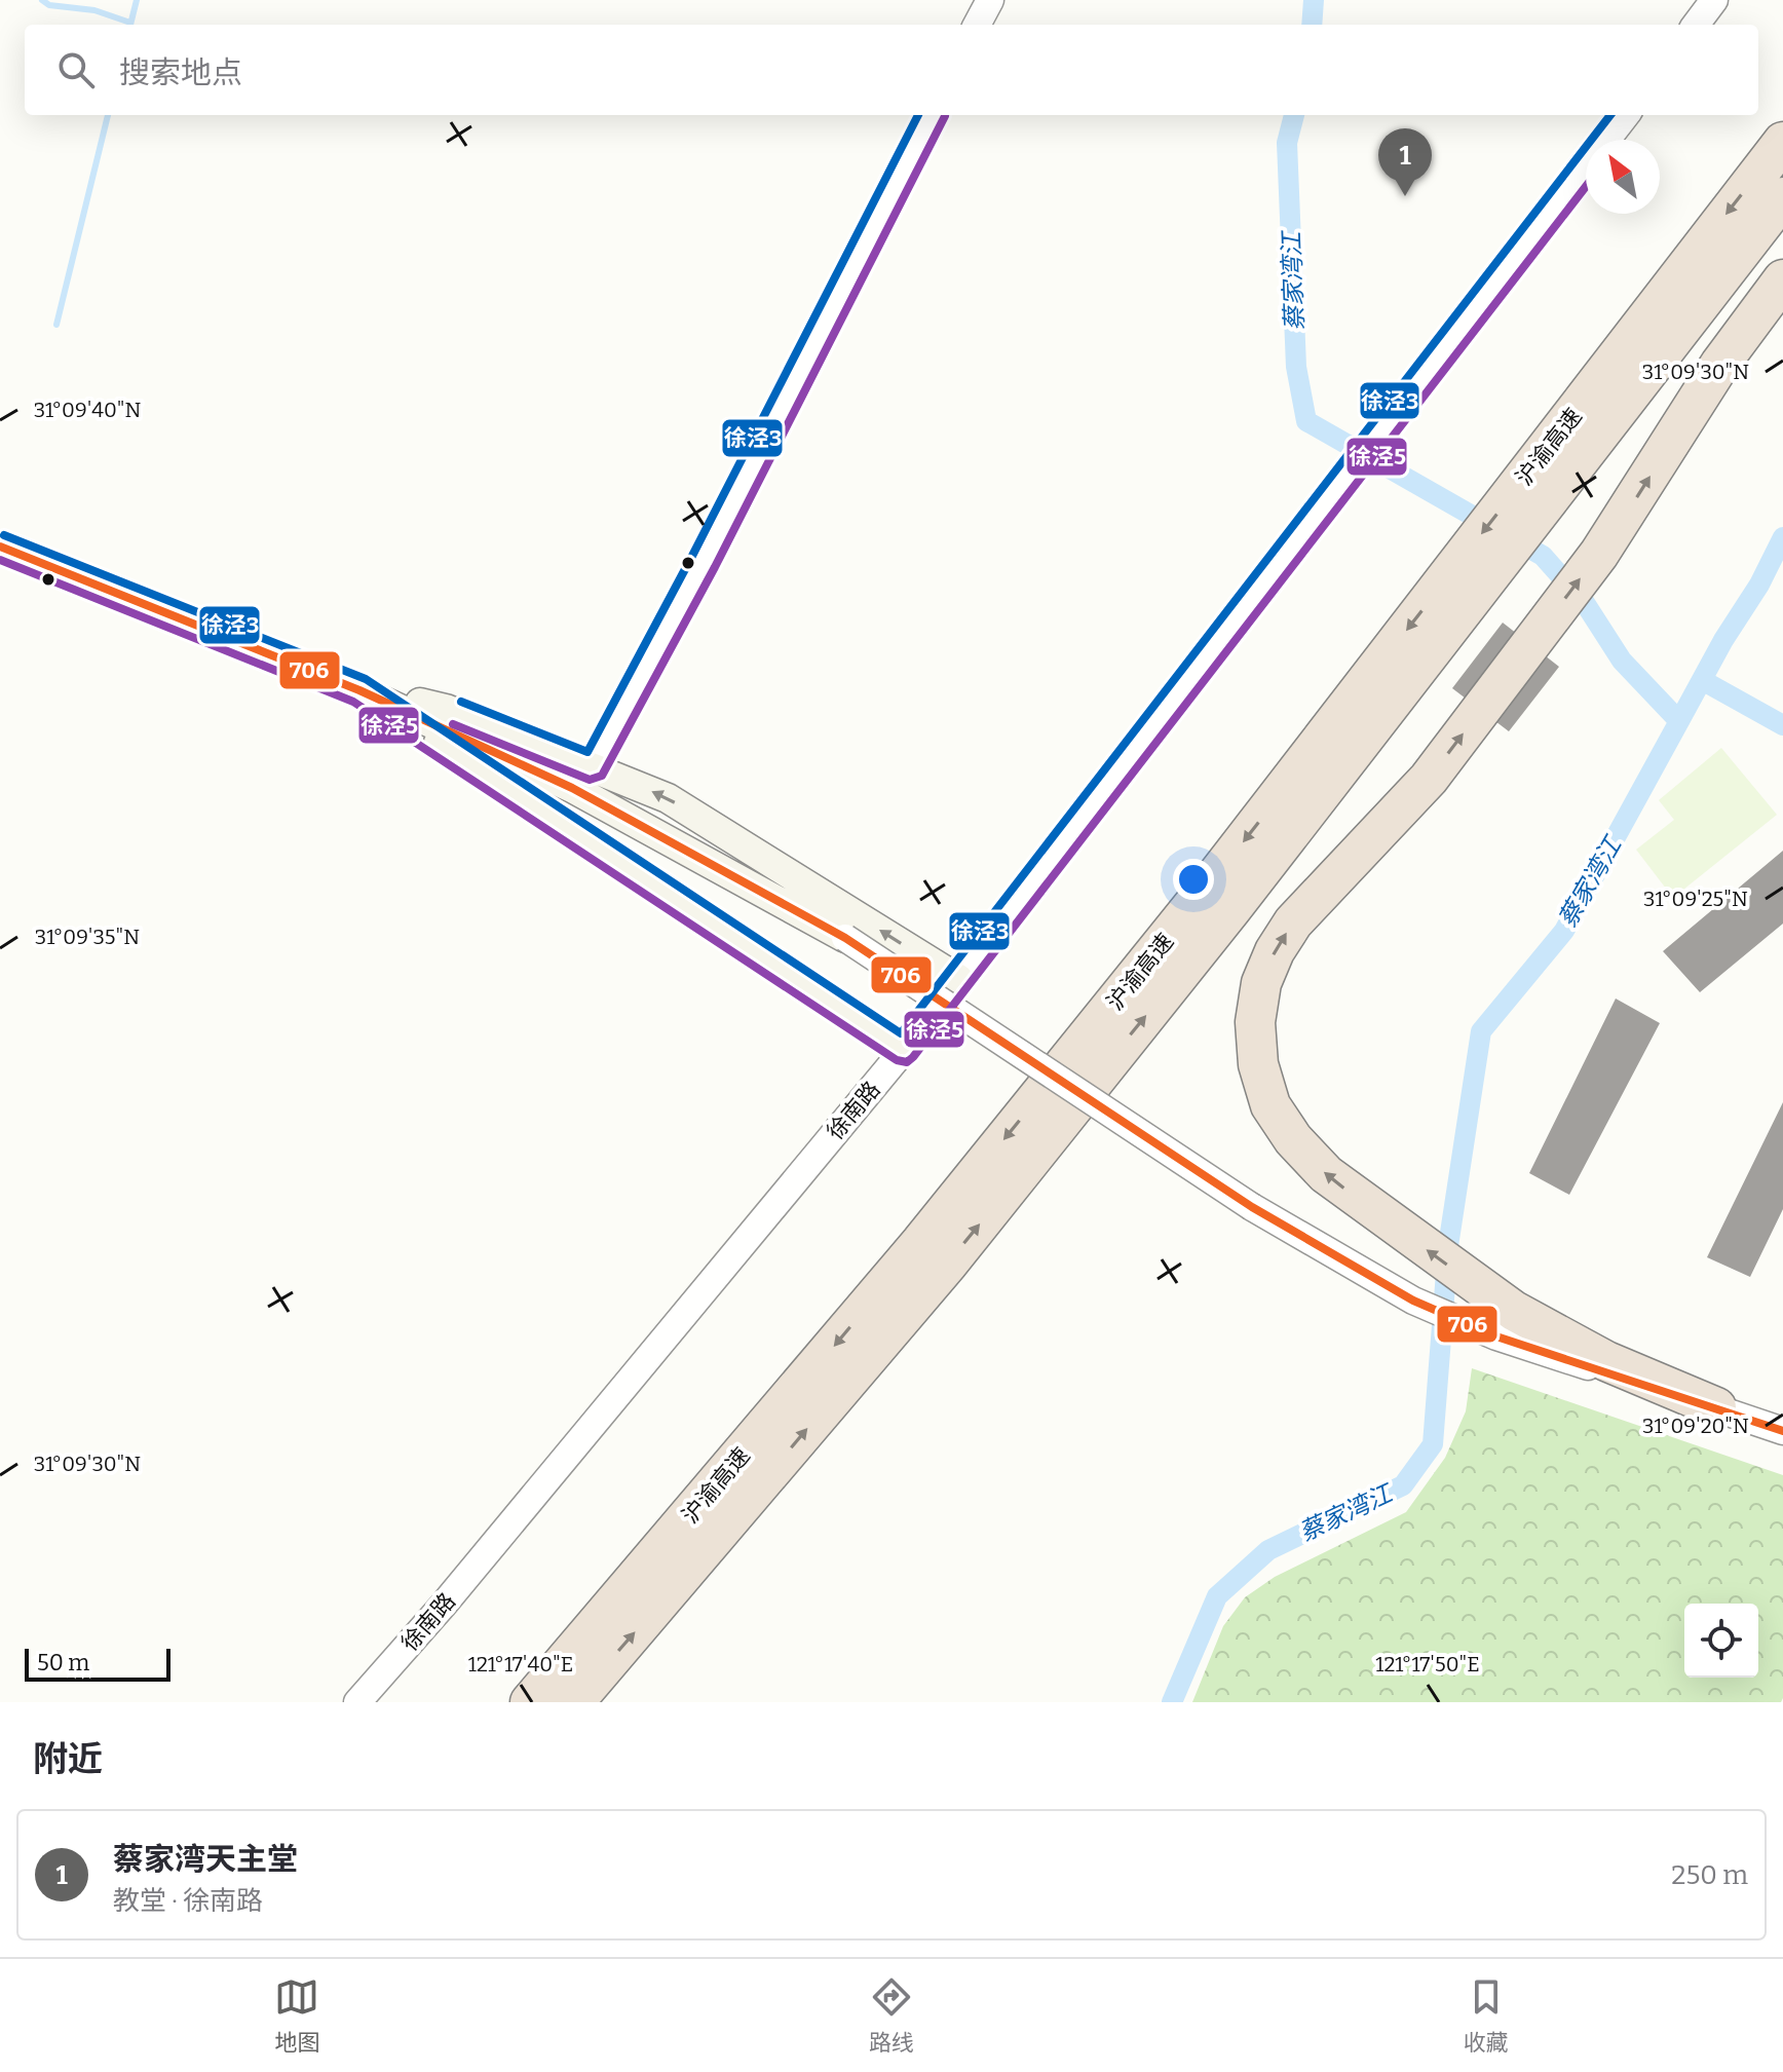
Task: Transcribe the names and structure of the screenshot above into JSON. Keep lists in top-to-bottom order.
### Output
{
  "streets": {
    "highway": ["沪渝高速"],
    "street": ["徐南路"]
  },
  "water": ["蔡家湾江"],
  "lines": ["transit line 徐泾3", "transit line 徐泾5", "transit line 706"],
  "scale_bar": "50 m",
  "north": "top left",
  "page": {
    "search": "搜索地点",
    "pins": "1",
    "scale": "50 m",
    "heading": "附近",
    "list": [
      {
        "mark": "1",
        "name": "蔡家湾天主堂",
        "note": "教堂 · 徐南路",
        "value": "250 m"
      }
    ],
    "nav": ["地图", "路线", "收藏"]
  },
  "coordinates": [
    "31°09'30\"N",
    "31°09'40\"N",
    "31°09'25\"N",
    "31°09'35\"N",
    "31°09'20\"N",
    "121°17'40\"E",
    "121°17'50\"E"
  ]
}
